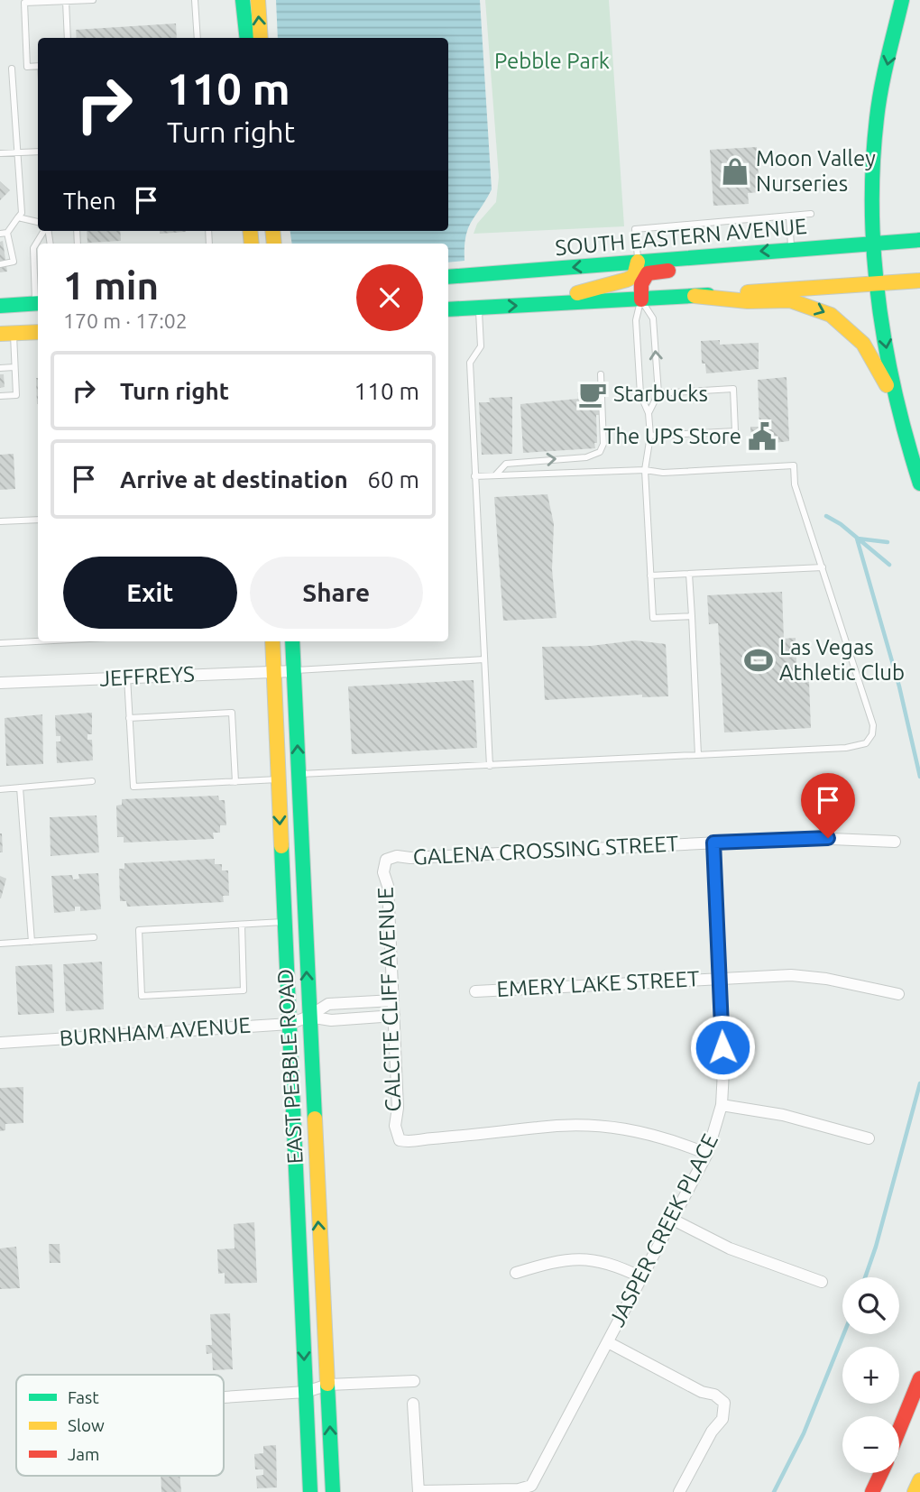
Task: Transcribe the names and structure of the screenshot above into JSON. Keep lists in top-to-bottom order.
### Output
{
  "streets": {
    "main road": ["SOUTH EASTERN AVENUE", "EAST PEBBLE ROAD"],
    "street": [
      "JEFFREYS",
      "GALENA CROSSING STREET",
      "EMERY LAKE STREET",
      "CALCITE CLIFF AVENUE",
      "BURNHAM AVENUE",
      "JASPER CREEK PLACE"
    ]
  },
  "crossings": [
    ["JEFFREYS", "EAST PEBBLE ROAD"],
    ["GALENA CROSSING STREET", "CALCITE CLIFF AVENUE"],
    ["GALENA CROSSING STREET", "JASPER CREEK PLACE"],
    ["EMERY LAKE STREET", "JASPER CREEK PLACE"],
    ["CALCITE CLIFF AVENUE", "BURNHAM AVENUE"],
    ["CALCITE CLIFF AVENUE", "JASPER CREEK PLACE"],
    ["BURNHAM AVENUE", "EAST PEBBLE ROAD"]
  ],
  "parks": ["Pebble Park"],
  "places": {
    "shop": ["Moon Valley Nurseries"],
    "cafe": ["Starbucks"],
    "public building": ["The UPS Store"],
    "sports": ["Las Vegas Athletic Club"]
  },
  "legend": ["Fast", "Slow", "Jam"],
  "page": {
    "turn": ["110 m", "Turn right"],
    "then": "Then",
    "heading": ["1 min", "170 m · 17:02"],
    "list": [
      {
        "name": "Turn right",
        "value": "110 m"
      },
      {
        "name": "Arrive at destination",
        "value": "60 m"
      }
    ],
    "buttons": ["Exit", "Share"],
    "map_buttons": ["+", "−"]
  }
}
